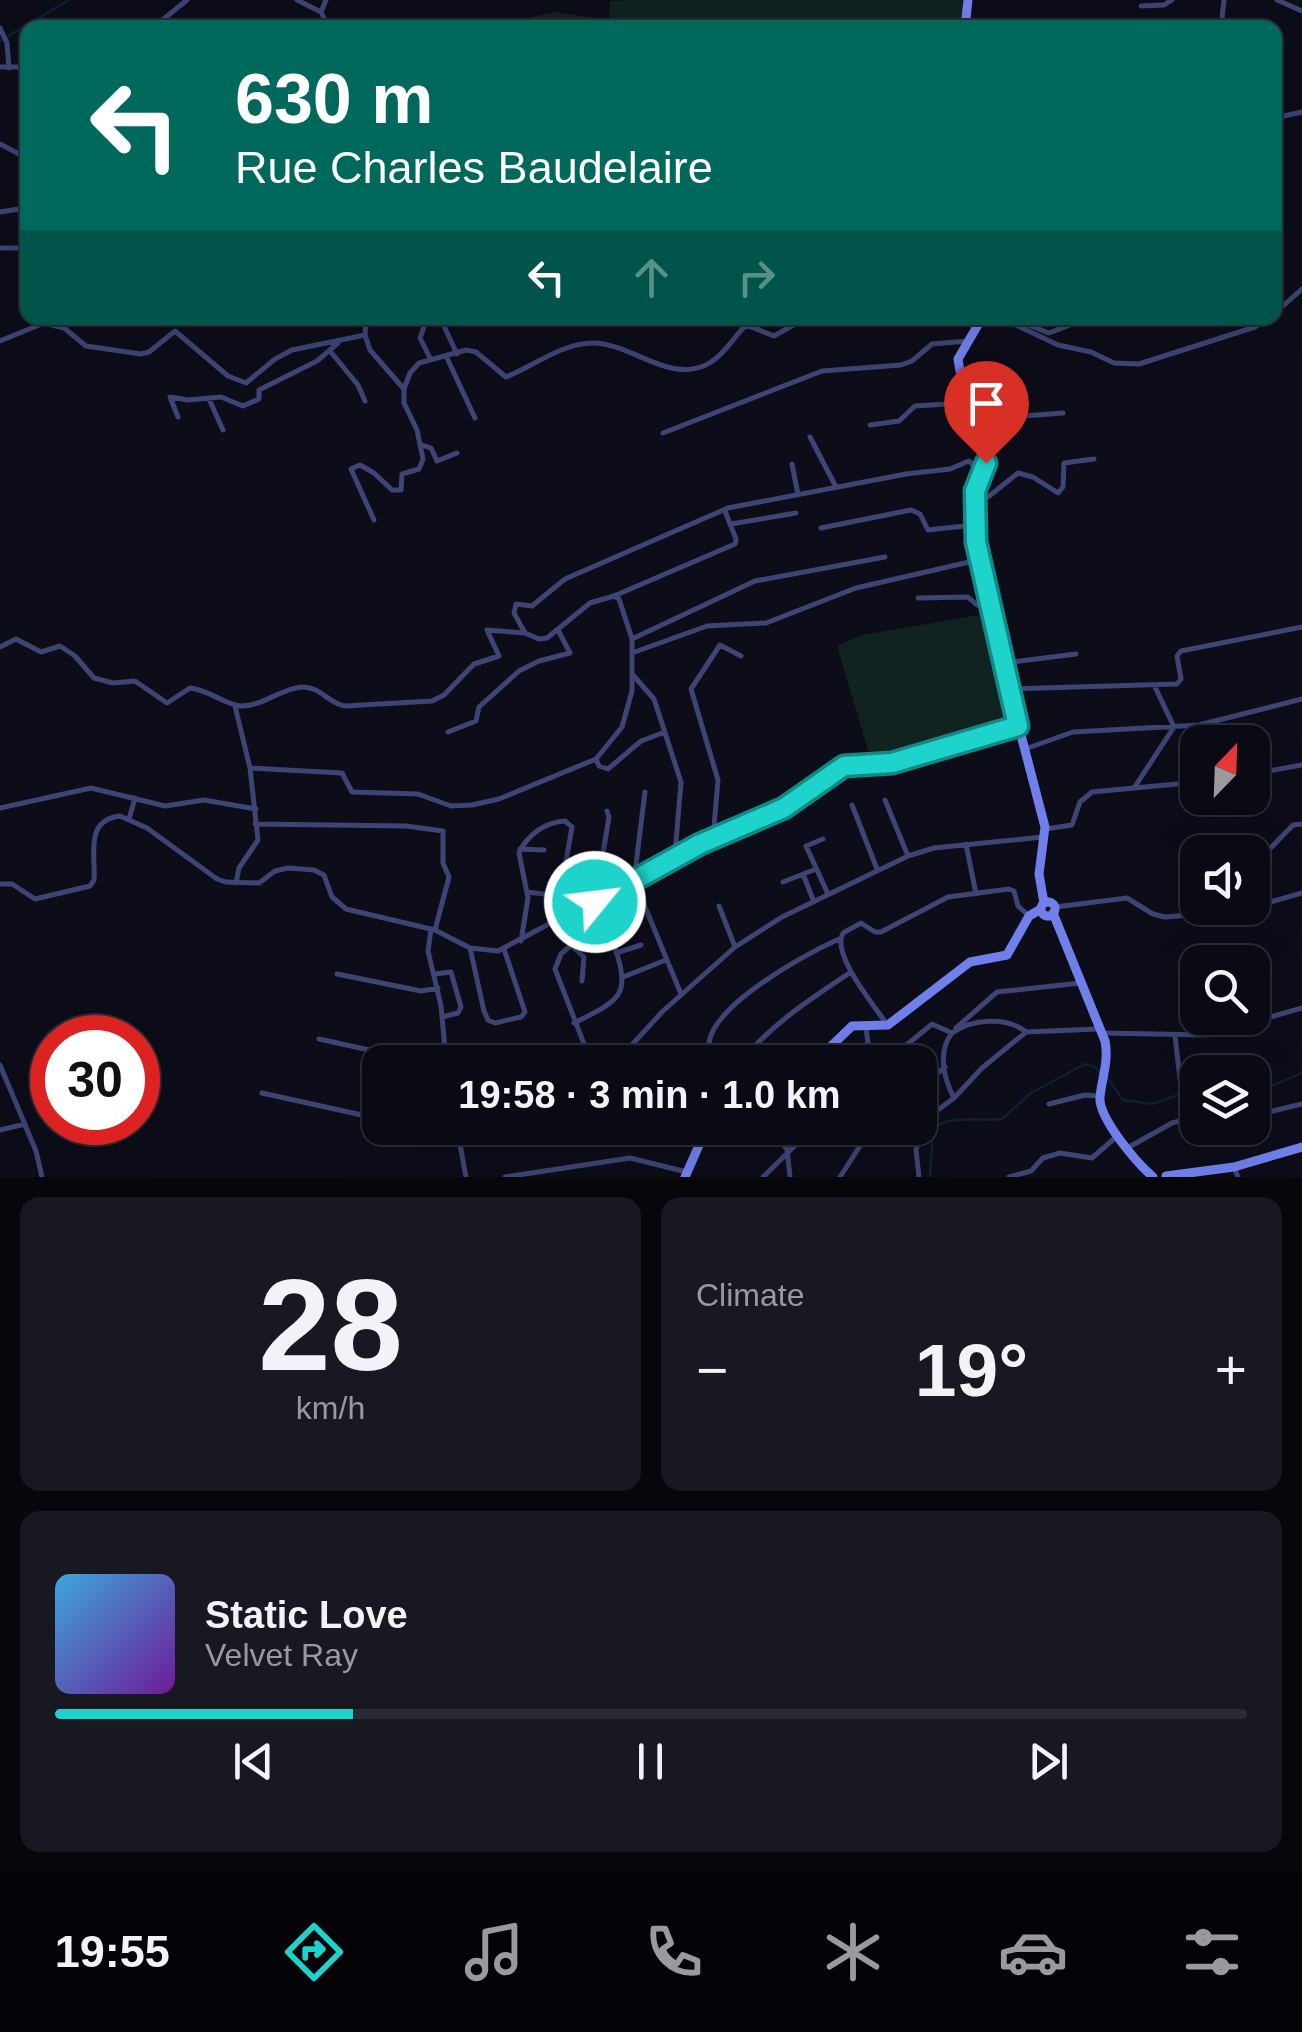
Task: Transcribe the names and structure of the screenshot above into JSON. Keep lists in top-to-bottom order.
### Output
{
  "north": "top right",
  "page": {
    "turn": ["630 m", "Rue Charles Baudelaire"],
    "limit": "30",
    "trip": "19:58 · 3 min · 1.0 km",
    "tile": [
      ["28", "km/h"],
      "Climate"
    ],
    "heat": ["−", "19°", "+"],
    "song": ["Static Love", "Velvet Ray"],
    "tabs": "19:55"
  }
}
